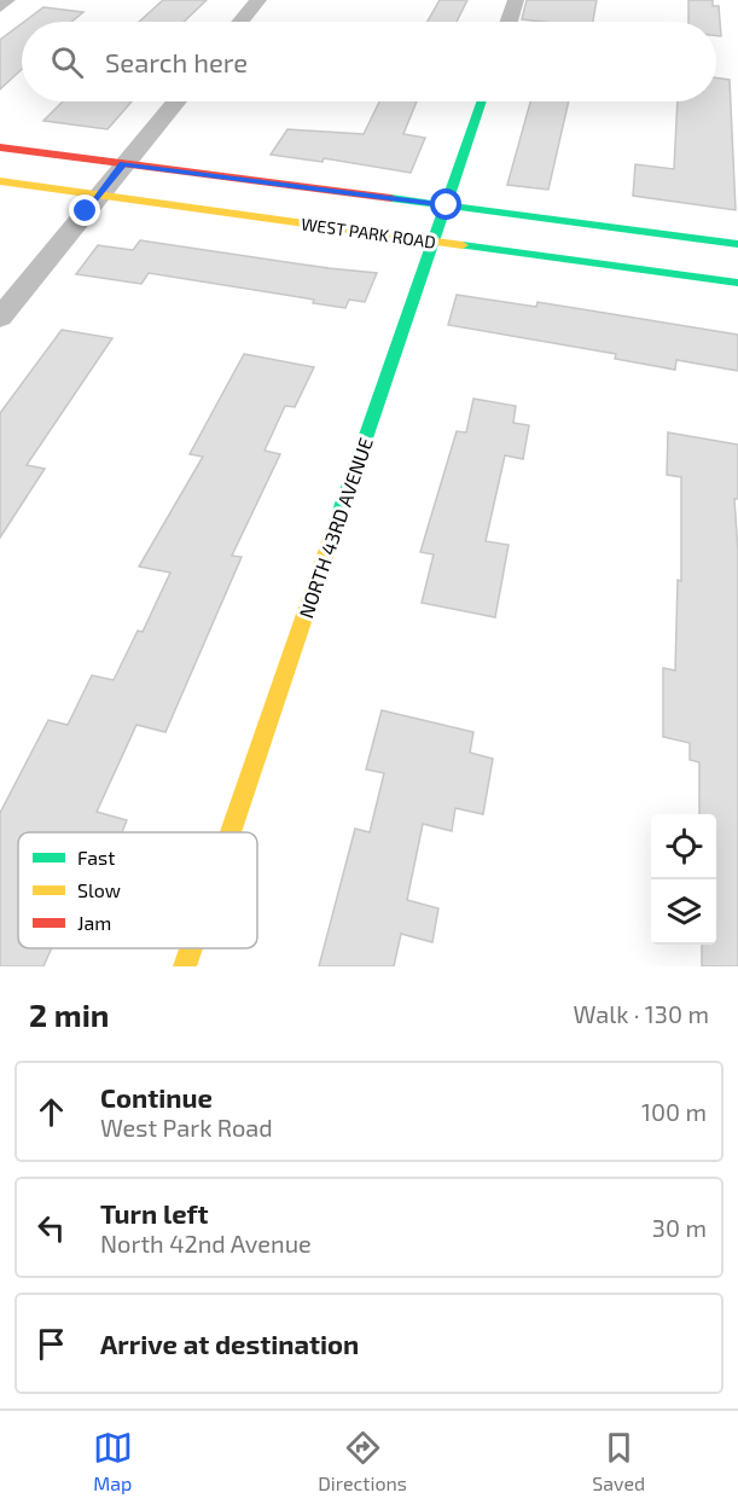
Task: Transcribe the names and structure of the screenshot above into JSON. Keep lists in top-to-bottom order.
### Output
{
  "streets": {
    "street": ["WEST PARK ROAD", "NORTH 43RD AVENUE"]
  },
  "crossings": [
    ["WEST PARK ROAD", "NORTH 43RD AVENUE"]
  ],
  "legend": ["Fast", "Slow", "Jam"],
  "page": {
    "search": "Search here",
    "heading": ["2 min", "Walk · 130 m"],
    "list": [
      ["Continue", "West Park Road", "100 m"],
      ["Turn left", "North 42nd Avenue", "30 m"],
      "Arrive at destination"
    ],
    "nav": ["Map", "Directions", "Saved"]
  }
}
